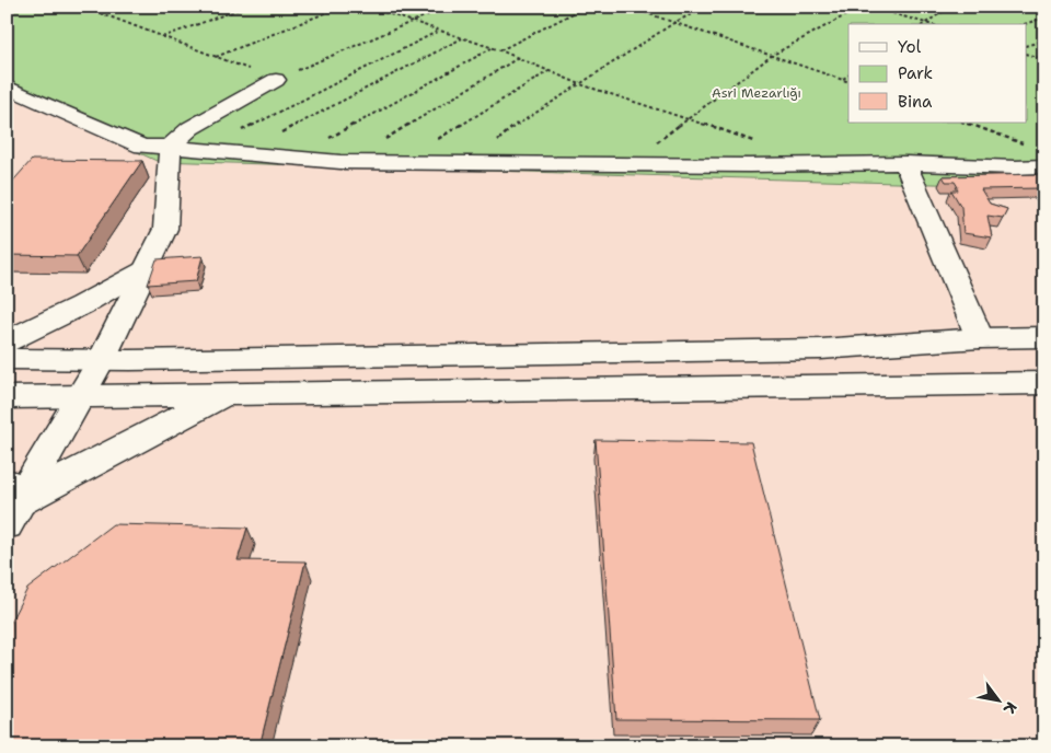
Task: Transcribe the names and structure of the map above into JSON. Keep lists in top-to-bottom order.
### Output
{
  "parks": ["Asri Mezarlığı"],
  "legend": ["Yol", "Park", "Bina"],
  "north": "bottom right"
}
